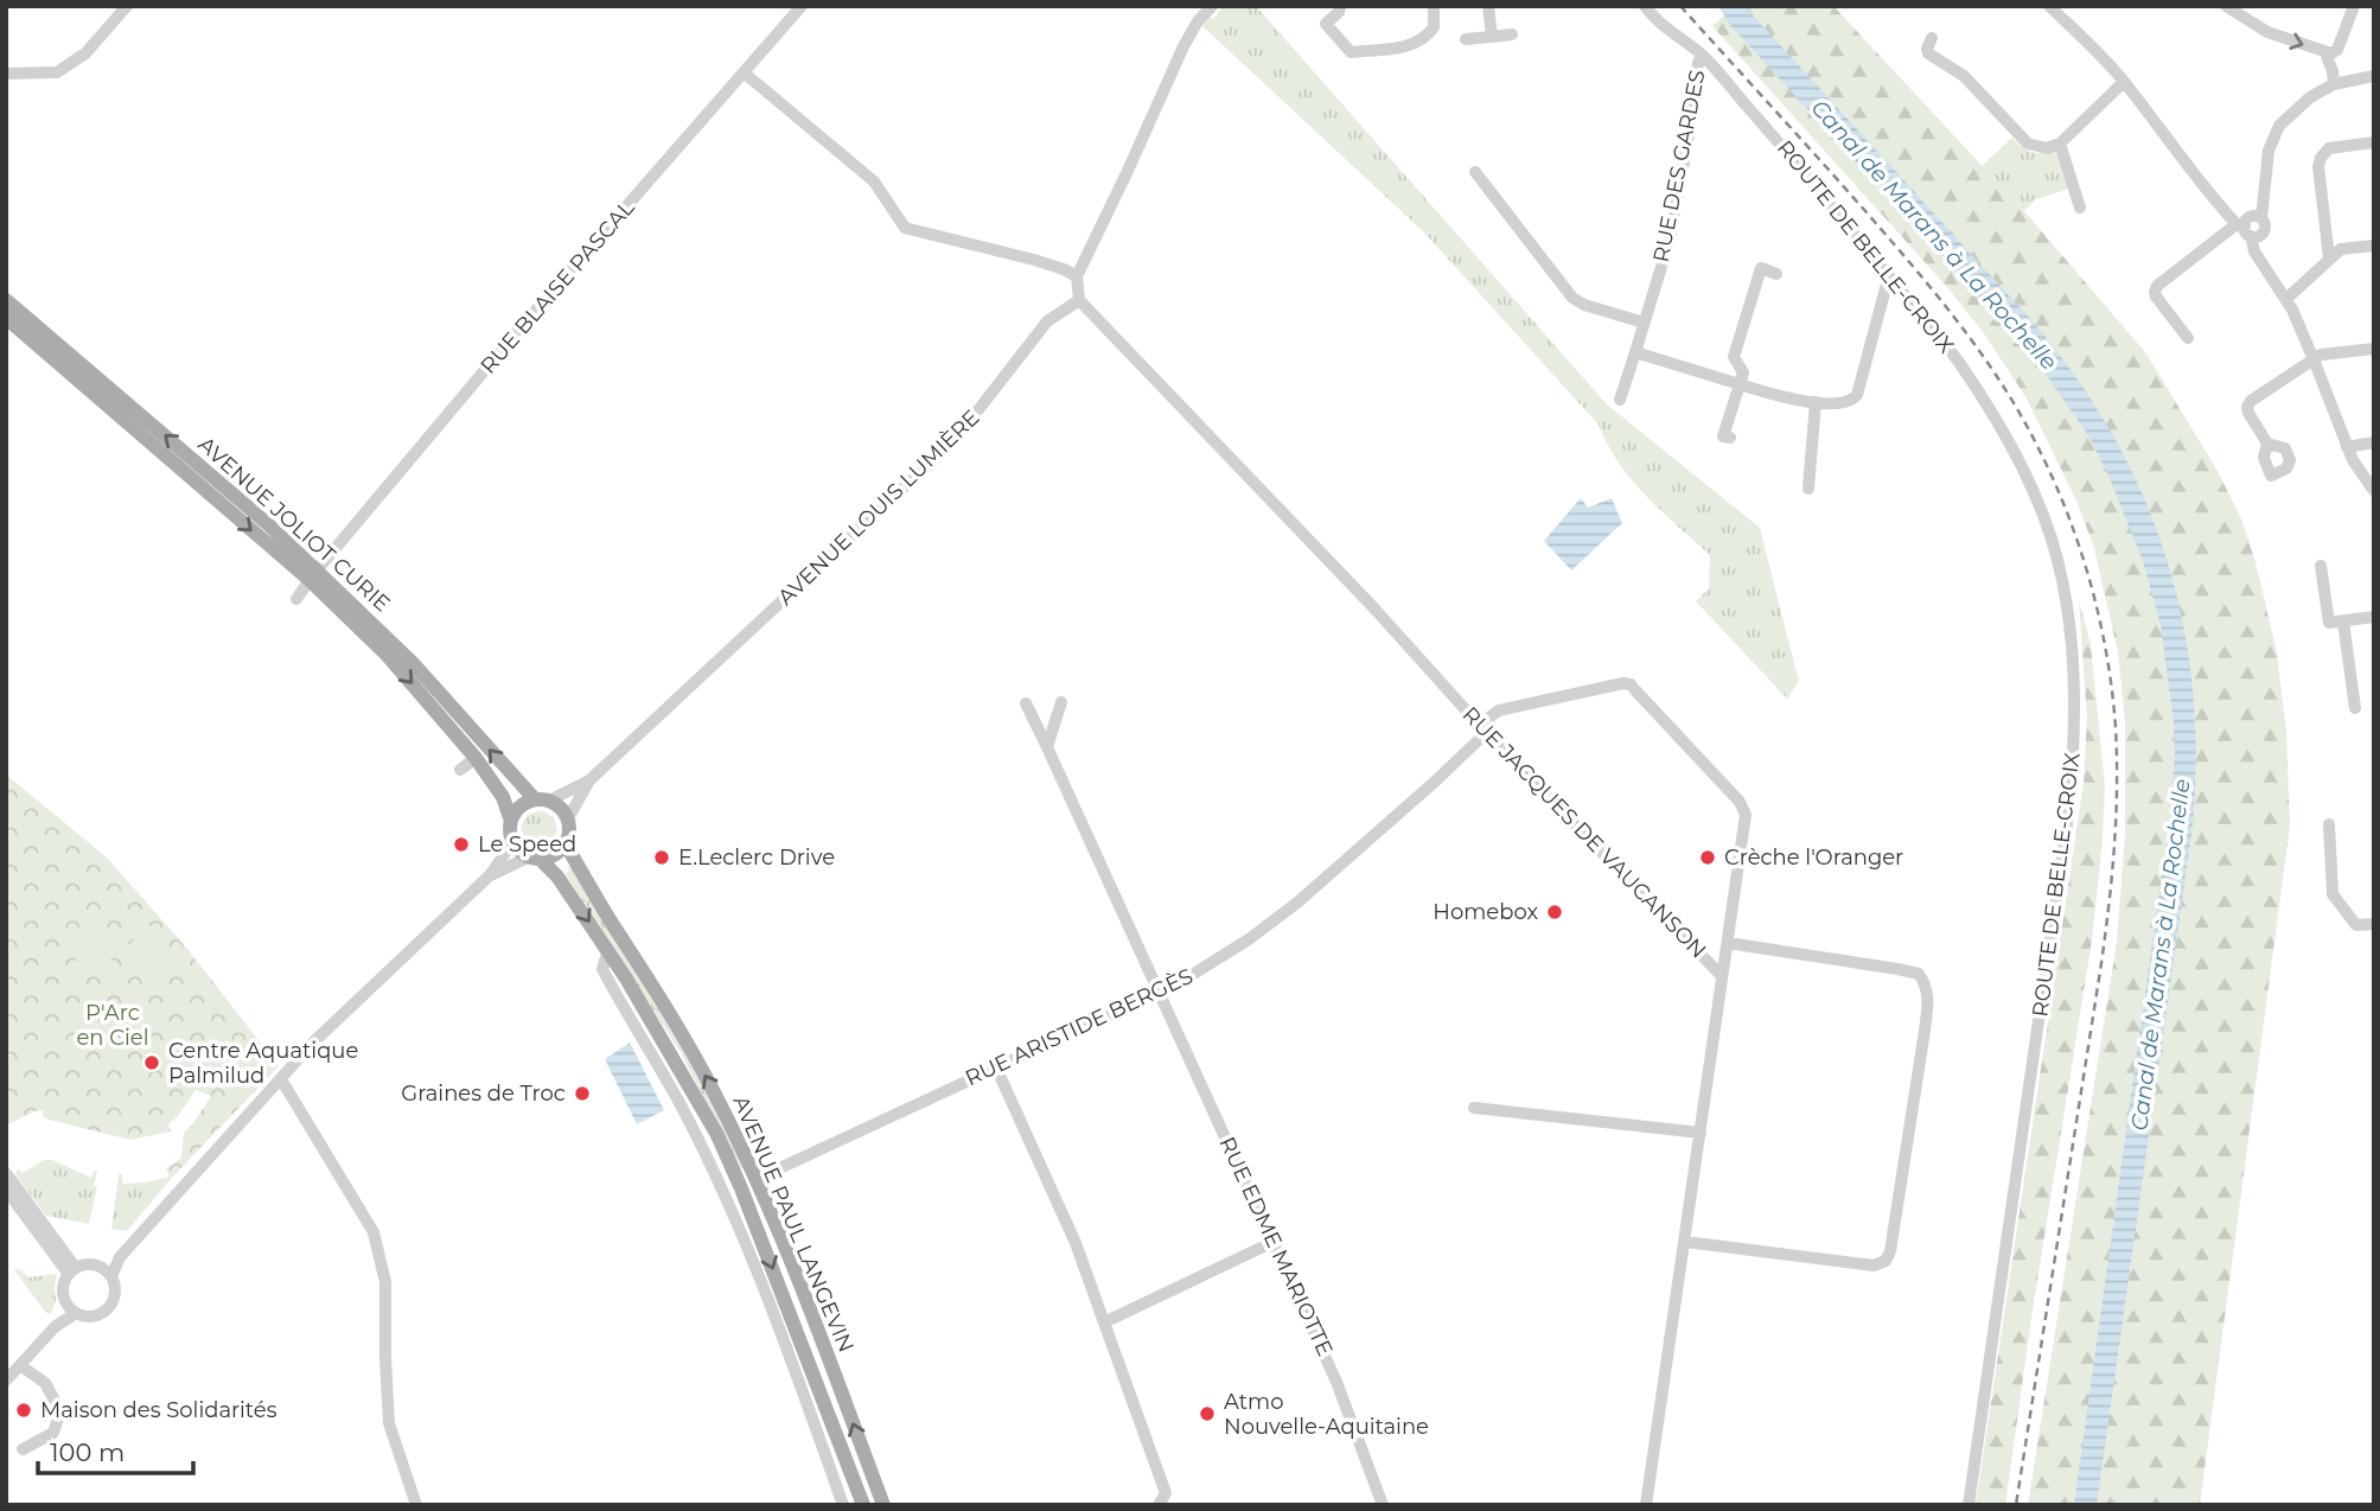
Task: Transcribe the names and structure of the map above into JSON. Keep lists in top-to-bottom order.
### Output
{
  "streets": {
    "main road": ["AVENUE JOLIOT CURIE", "AVENUE PAUL LANGEVIN"],
    "street": [
      "RUE DES GARDES",
      "ROUTE DE BELLE-CROIX",
      "RUE BLAISE PASCAL",
      "AVENUE LOUIS LUMIÈRE",
      "RUE JACQUES DE VAUCANSON",
      "RUE ARISTIDE BERGÈS",
      "RUE EDME MARIOTTE"
    ]
  },
  "crossings": [
    ["RUE DES GARDES", "ROUTE DE BELLE-CROIX"],
    ["RUE BLAISE PASCAL", "AVENUE JOLIOT CURIE"],
    ["AVENUE LOUIS LUMIÈRE", "AVENUE JOLIOT CURIE"],
    ["AVENUE LOUIS LUMIÈRE", "RUE JACQUES DE VAUCANSON"],
    ["AVENUE LOUIS LUMIÈRE", "AVENUE PAUL LANGEVIN"],
    ["AVENUE JOLIOT CURIE", "AVENUE PAUL LANGEVIN"],
    ["RUE JACQUES DE VAUCANSON", "RUE ARISTIDE BERGÈS"],
    ["RUE ARISTIDE BERGÈS", "AVENUE PAUL LANGEVIN"],
    ["RUE ARISTIDE BERGÈS", "RUE EDME MARIOTTE"]
  ],
  "water": ["Canal de Marans à La Rochelle"],
  "parks": ["P'Arc en Ciel"],
  "places": [
    "Le Speed",
    "E.Leclerc Drive",
    "Crèche l'Oranger",
    "Homebox",
    "Centre Aquatique Palmilud",
    "Graines de Troc",
    "Maison des Solidarités",
    "Atmo Nouvelle-Aquitaine"
  ],
  "scale_bar": "100 m"
}
